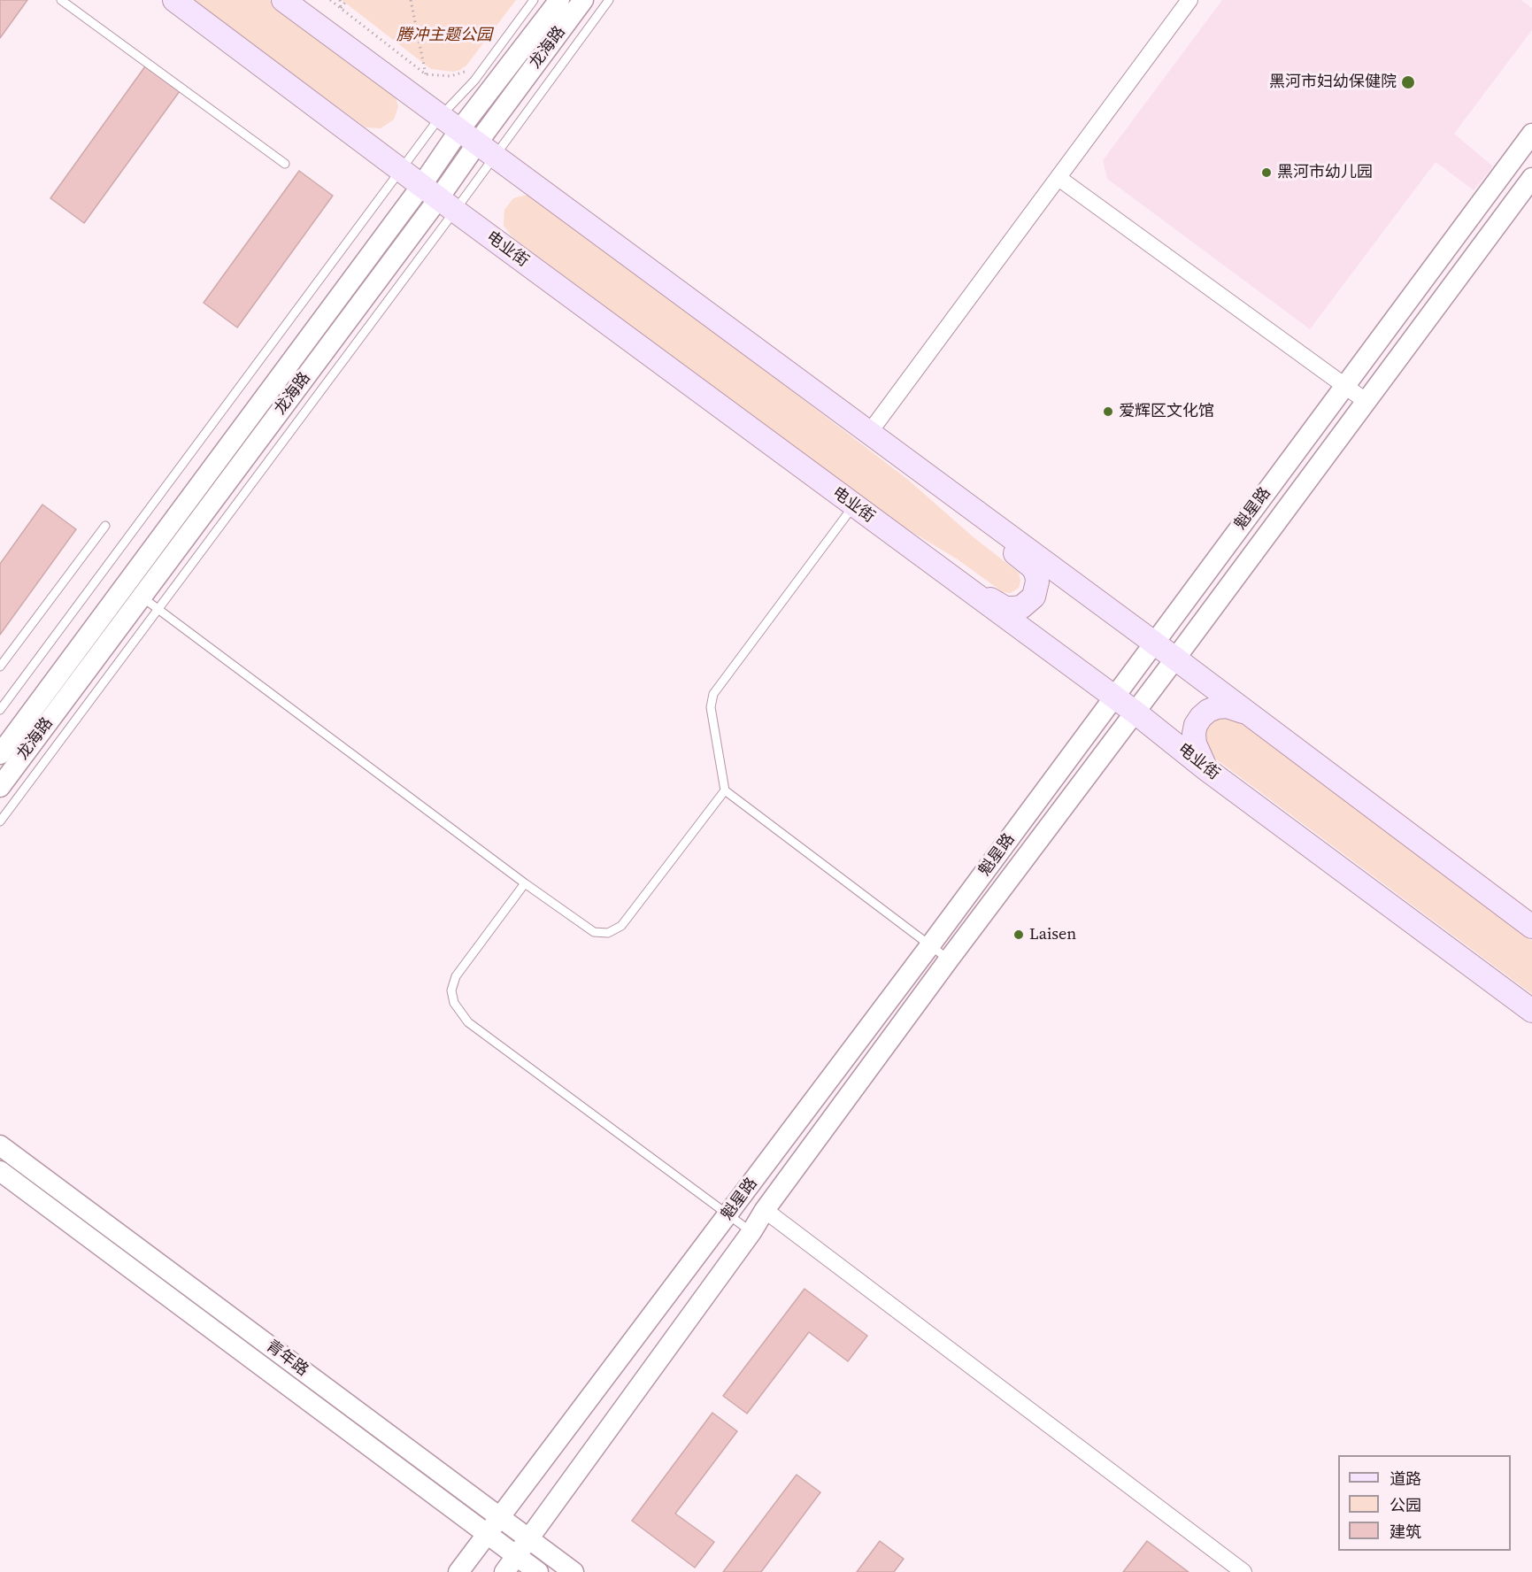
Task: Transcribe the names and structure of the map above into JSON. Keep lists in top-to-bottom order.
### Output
{
  "streets": {
    "main road": ["电业街"],
    "street": ["龙海路", "魁星路", "青年路"]
  },
  "crossings": [
    ["龙海路", "电业街"],
    ["电业街", "魁星路"],
    ["魁星路", "青年路"]
  ],
  "parks": ["腾冲主题公园"],
  "places": [
    "黑河市妇幼保健院",
    "黑河市幼儿园",
    "爱辉区文化馆",
    "Laisen"
  ],
  "legend": ["道路", "公园", "建筑"]
}
